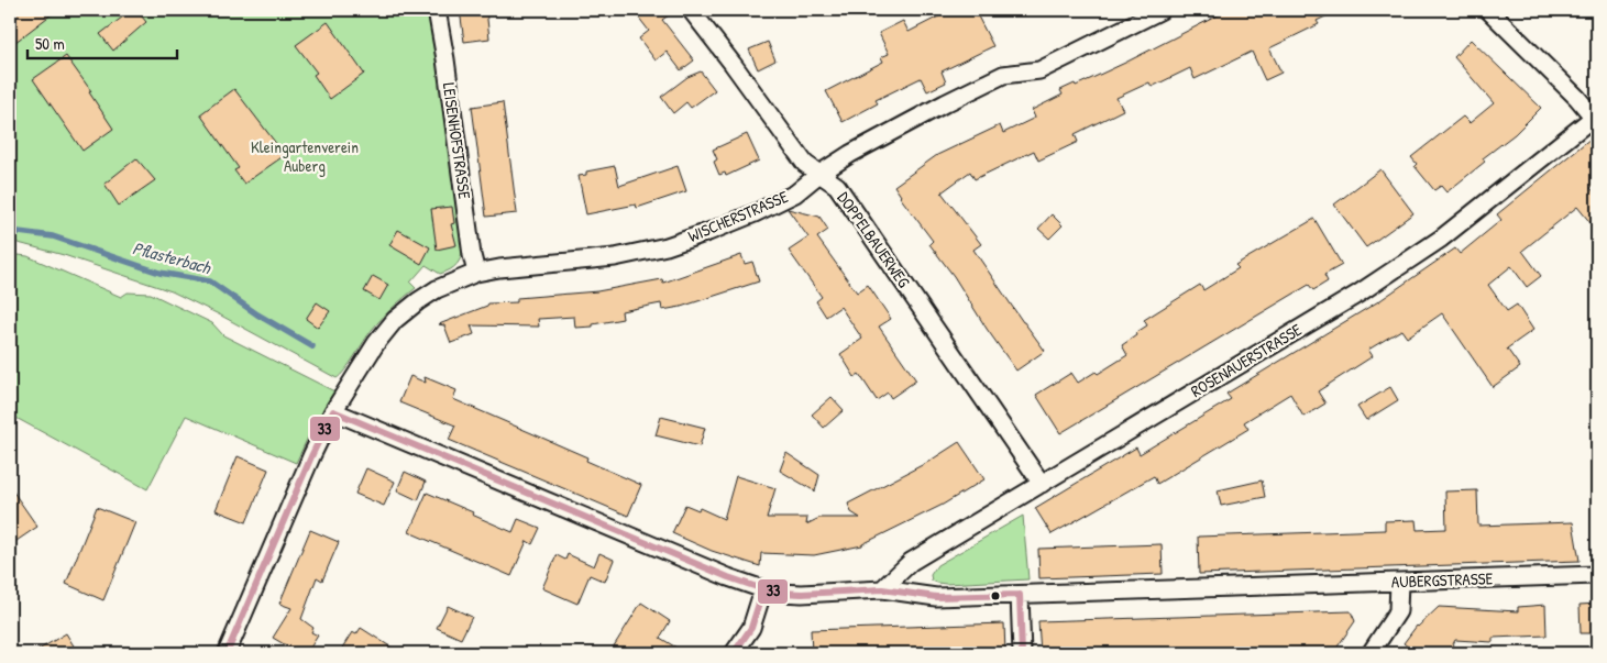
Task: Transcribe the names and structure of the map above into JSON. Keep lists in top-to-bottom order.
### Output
{
  "streets": {
    "street": [
      "LEISENHOFSTRASSE",
      "WISCHERSTRASSE",
      "DOPPELBAUERWEG",
      "ROSENAUERSTRASSE",
      "AUBERGSTRASSE"
    ]
  },
  "crossings": [
    ["LEISENHOFSTRASSE", "WISCHERSTRASSE"],
    ["WISCHERSTRASSE", "DOPPELBAUERWEG"],
    ["WISCHERSTRASSE", "AUBERGSTRASSE"],
    ["DOPPELBAUERWEG", "ROSENAUERSTRASSE"],
    ["ROSENAUERSTRASSE", "AUBERGSTRASSE"]
  ],
  "water": ["Pflasterbach"],
  "parks": ["Kleingartenverein Auberg"],
  "lines": ["transit line 33"],
  "scale_bar": "50 m"
}
